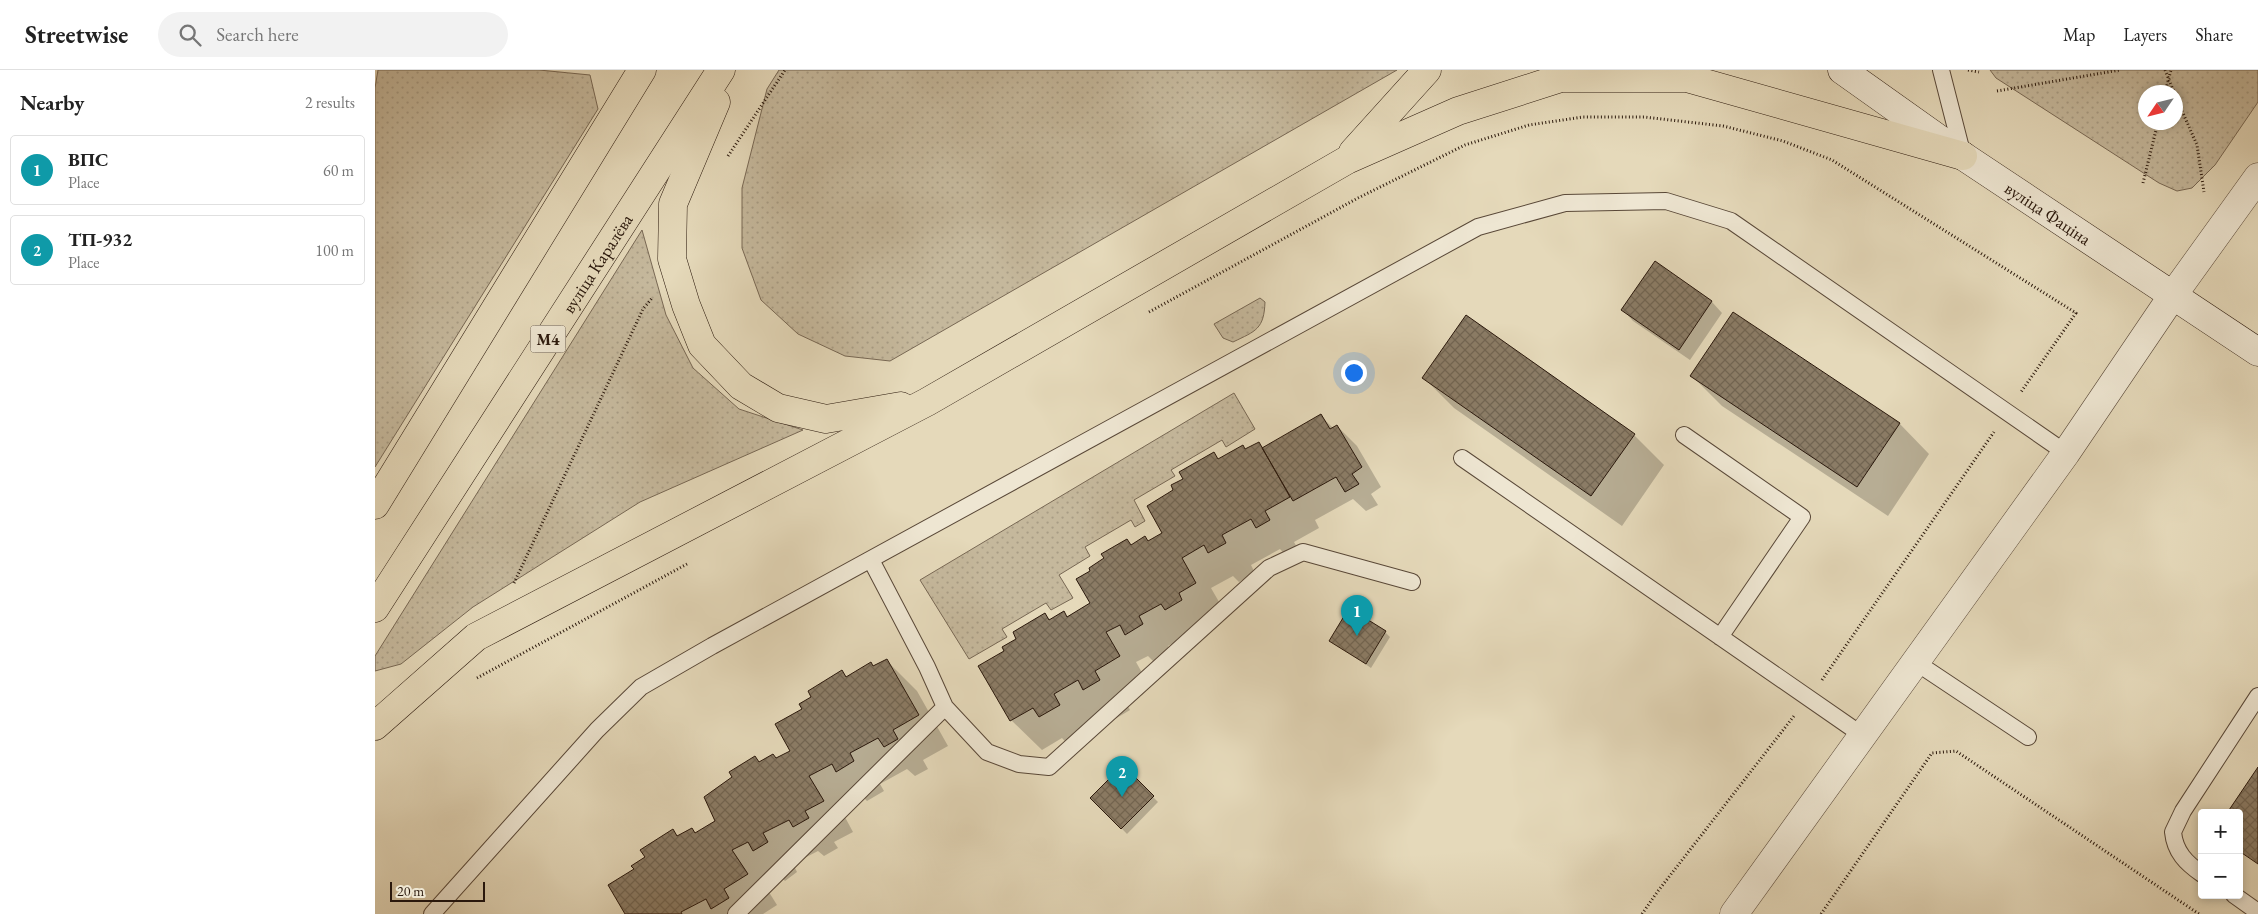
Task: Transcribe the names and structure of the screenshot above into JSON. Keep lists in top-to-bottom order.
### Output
{
  "streets": {
    "main road": ["вуліца Каралёва", "М4"],
    "street": ["вуліца Фаціна"]
  },
  "scale_bar": "20 m",
  "north": "bottom left",
  "page": {
    "header": "Streetwise",
    "search": "Search here",
    "nav": ["Map", "Layers", "Share"],
    "heading": ["Nearby", "2 results"],
    "list": [
      {
        "mark": "1",
        "name": "ВПС",
        "note": "Place",
        "value": "60 m"
      },
      {
        "mark": "2",
        "name": "ТП-932",
        "note": "Place",
        "value": "100 m"
      }
    ],
    "pins": ["1", "2"],
    "map_buttons": ["+", "−"],
    "scale": "20 m"
  }
}
